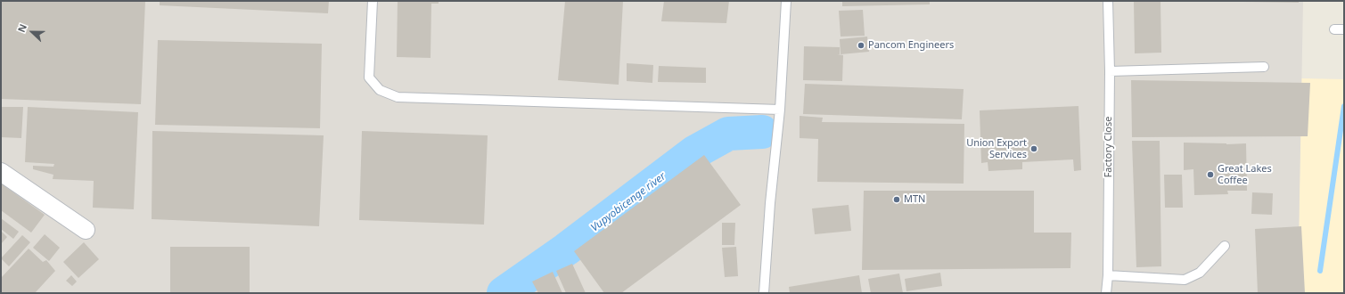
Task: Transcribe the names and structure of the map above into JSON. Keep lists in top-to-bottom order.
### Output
{
  "streets": {
    "lane": ["Factory Close"]
  },
  "water": ["Vupyobicenge river"],
  "places": [
    "Pancom Engineers",
    "Union Export Services",
    "Great Lakes Coffee",
    "MTN"
  ],
  "north": "left"
}
